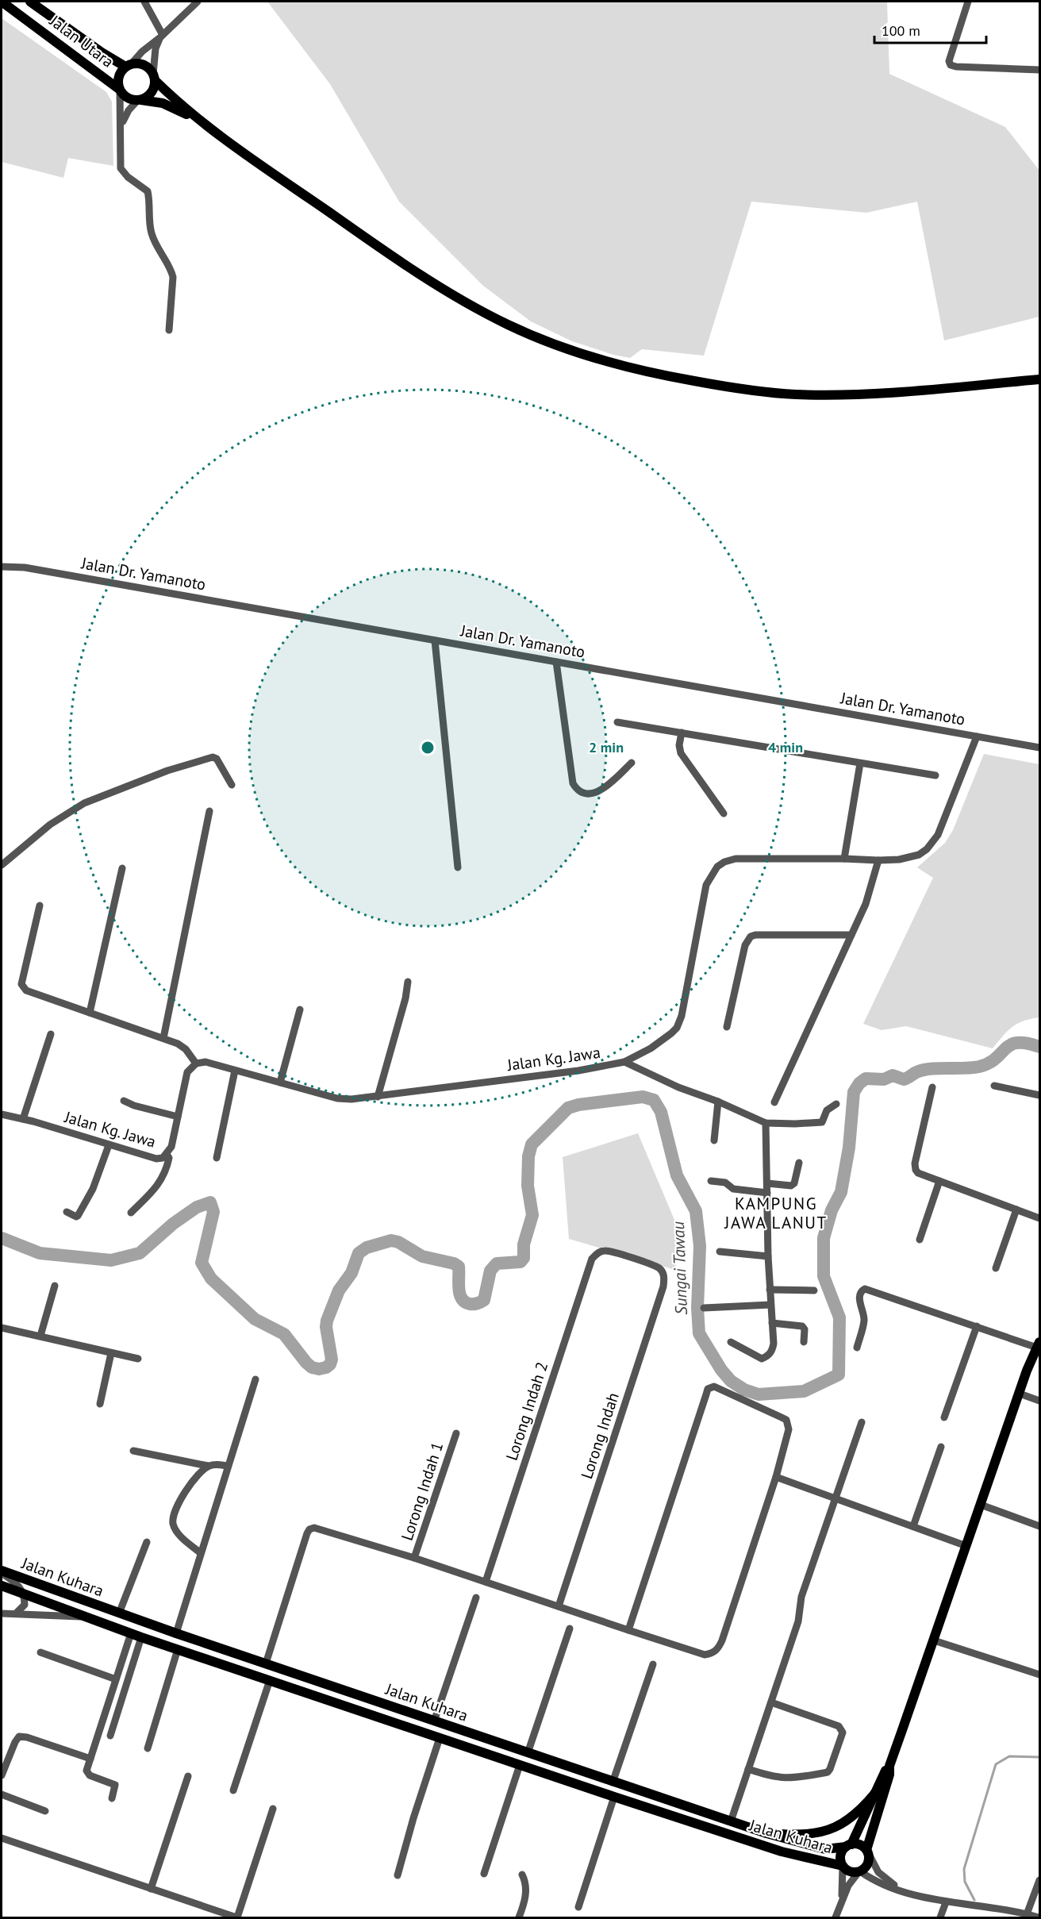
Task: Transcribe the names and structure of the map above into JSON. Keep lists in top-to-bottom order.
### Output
{
  "streets": {
    "main road": ["Jalan Utara", "Jalan Kuhara"],
    "street": [
      "Jalan Dr. Yamanoto",
      "Jalan Kg. Jawa",
      "Lorong Indah 2",
      "Lorong Indah",
      "Lorong Indah 1"
    ]
  },
  "crossings": [
    ["Jalan Dr. Yamanoto", "Jalan Kg. Jawa"],
    ["Lorong Indah 2", "Lorong Indah"]
  ],
  "districts": ["KAMPUNG JAWA LANUT"],
  "water": ["Sungai Tawau"],
  "scale_bar": "100 m",
  "rings": ["2 min", "4 min"]
}
